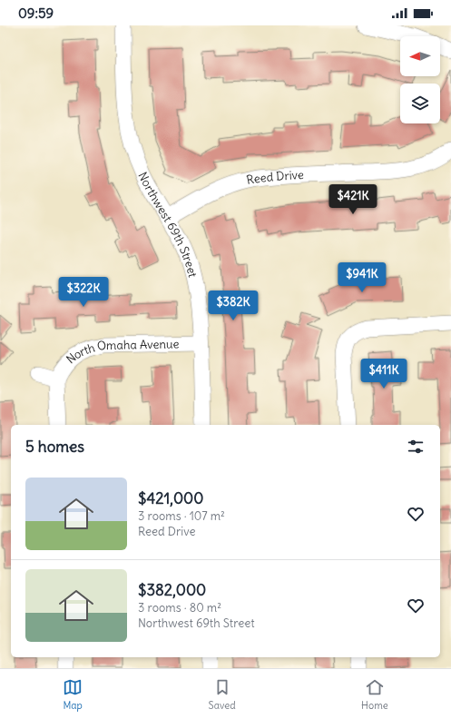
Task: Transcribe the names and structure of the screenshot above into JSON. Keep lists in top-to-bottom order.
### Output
{
  "streets": {
    "street": ["Reed Drive", "Northwest 69th Street", "North Omaha Avenue"]
  },
  "crossings": [
    ["Reed Drive", "Northwest 69th Street"],
    ["Northwest 69th Street", "North Omaha Avenue"]
  ],
  "north": "left",
  "page": {
    "status": "09:59",
    "price": [
      "$421K",
      "$941K",
      "$322K",
      "$382K",
      "$411K"
    ],
    "heading": "5 homes",
    "list": [
      {
        "name": "$421,000",
        "note": "3 rooms · 107 m² · Reed Drive"
      },
      {
        "name": "$382,000",
        "note": "3 rooms · 80 m² · Northwest 69th Street"
      }
    ],
    "tabs": ["Map", "Saved", "Home"]
  }
}
